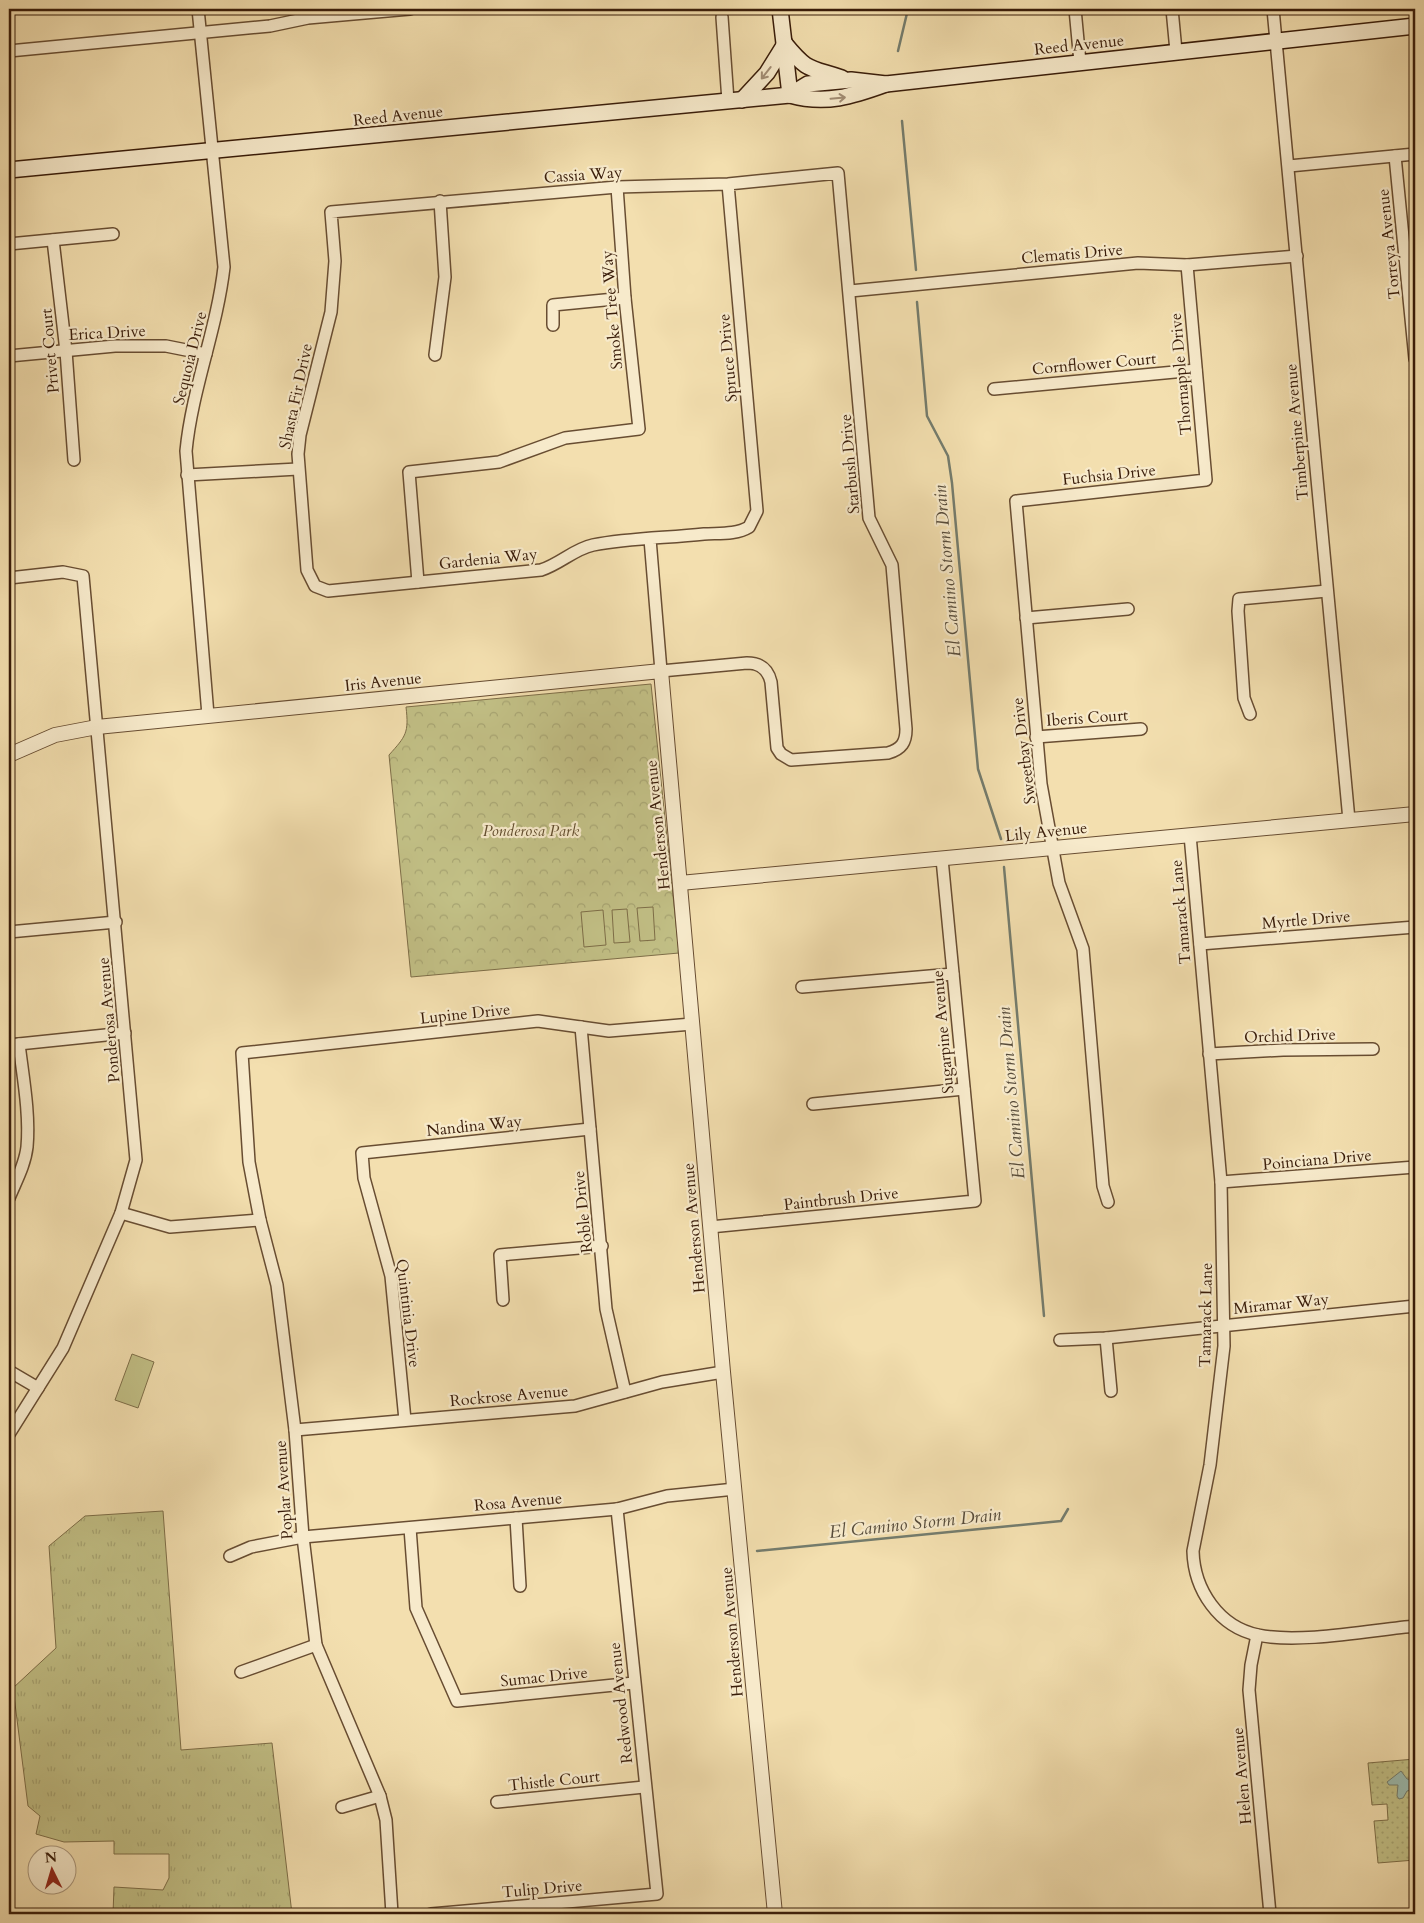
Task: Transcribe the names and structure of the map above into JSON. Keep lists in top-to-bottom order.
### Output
{
  "streets": {
    "main road": ["Reed Avenue"],
    "street": [
      "Cassia Way",
      "Torreya Avenue",
      "Clematis Drive",
      "Smoke Tree Way",
      "Erica Drive",
      "Privet Court",
      "Sequoia Drive",
      "Spruce Drive",
      "Cornflower Court",
      "Thornapple Drive",
      "Shasta Fir Drive",
      "Timberpine Avenue",
      "Starbush Drive",
      "Fuchsia Drive",
      "Gardenia Way",
      "Iris Avenue",
      "Iberis Court",
      "Sweetbay Drive",
      "Henderson Avenue",
      "Lily Avenue",
      "Tamarack Lane",
      "Myrtle Drive",
      "Lupine Drive",
      "Ponderosa Avenue",
      "Sugarpine Avenue",
      "Orchid Drive",
      "Nandina Way",
      "Poinciana Drive",
      "Paintbrush Drive",
      "Roble Drive",
      "Miramar Way",
      "Quintinia Drive",
      "Rockrose Avenue",
      "Poplar Avenue",
      "Rosa Avenue",
      "Sumac Drive",
      "Redwood Avenue",
      "Helen Avenue",
      "Thistle Court",
      "Tulip Drive"
    ]
  },
  "crossings": [
    ["Reed Avenue", "Sequoia Drive"],
    ["Reed Avenue", "Timberpine Avenue"],
    ["Cassia Way", "Smoke Tree Way"],
    ["Cassia Way", "Spruce Drive"],
    ["Cassia Way", "Shasta Fir Drive"],
    ["Cassia Way", "Starbush Drive"],
    ["Clematis Drive", "Thornapple Drive"],
    ["Clematis Drive", "Timberpine Avenue"],
    ["Clematis Drive", "Starbush Drive"],
    ["Smoke Tree Way", "Gardenia Way"],
    ["Erica Drive", "Privet Court"],
    ["Erica Drive", "Sequoia Drive"],
    ["Sequoia Drive", "Iris Avenue"],
    ["Spruce Drive", "Gardenia Way"],
    ["Cornflower Court", "Thornapple Drive"],
    ["Thornapple Drive", "Fuchsia Drive"],
    ["Shasta Fir Drive", "Gardenia Way"],
    ["Timberpine Avenue", "Lily Avenue"],
    ["Starbush Drive", "Iris Avenue"],
    ["Fuchsia Drive", "Sweetbay Drive"],
    ["Gardenia Way", "Henderson Avenue"],
    ["Iris Avenue", "Henderson Avenue"],
    ["Iris Avenue", "Ponderosa Avenue"],
    ["Iberis Court", "Sweetbay Drive"],
    ["Sweetbay Drive", "Lily Avenue"],
    ["Henderson Avenue", "Lily Avenue"],
    ["Henderson Avenue", "Lupine Drive"],
    ["Henderson Avenue", "Paintbrush Drive"],
    ["Henderson Avenue", "Rockrose Avenue"],
    ["Henderson Avenue", "Rosa Avenue"],
    ["Lily Avenue", "Tamarack Lane"],
    ["Lily Avenue", "Sugarpine Avenue"],
    ["Tamarack Lane", "Myrtle Drive"],
    ["Tamarack Lane", "Orchid Drive"],
    ["Tamarack Lane", "Poinciana Drive"],
    ["Tamarack Lane", "Miramar Way"],
    ["Tamarack Lane", "Helen Avenue"],
    ["Lupine Drive", "Roble Drive"],
    ["Lupine Drive", "Poplar Avenue"],
    ["Sugarpine Avenue", "Paintbrush Drive"],
    ["Nandina Way", "Roble Drive"],
    ["Nandina Way", "Quintinia Drive"],
    ["Roble Drive", "Rockrose Avenue"],
    ["Quintinia Drive", "Rockrose Avenue"],
    ["Rockrose Avenue", "Poplar Avenue"],
    ["Poplar Avenue", "Rosa Avenue"],
    ["Rosa Avenue", "Sumac Drive"],
    ["Rosa Avenue", "Redwood Avenue"],
    ["Sumac Drive", "Redwood Avenue"],
    ["Redwood Avenue", "Thistle Court"],
    ["Redwood Avenue", "Tulip Drive"]
  ],
  "water": ["El Camino Storm Drain"],
  "parks": ["Ponderosa Park"],
  "north": "top"
}
